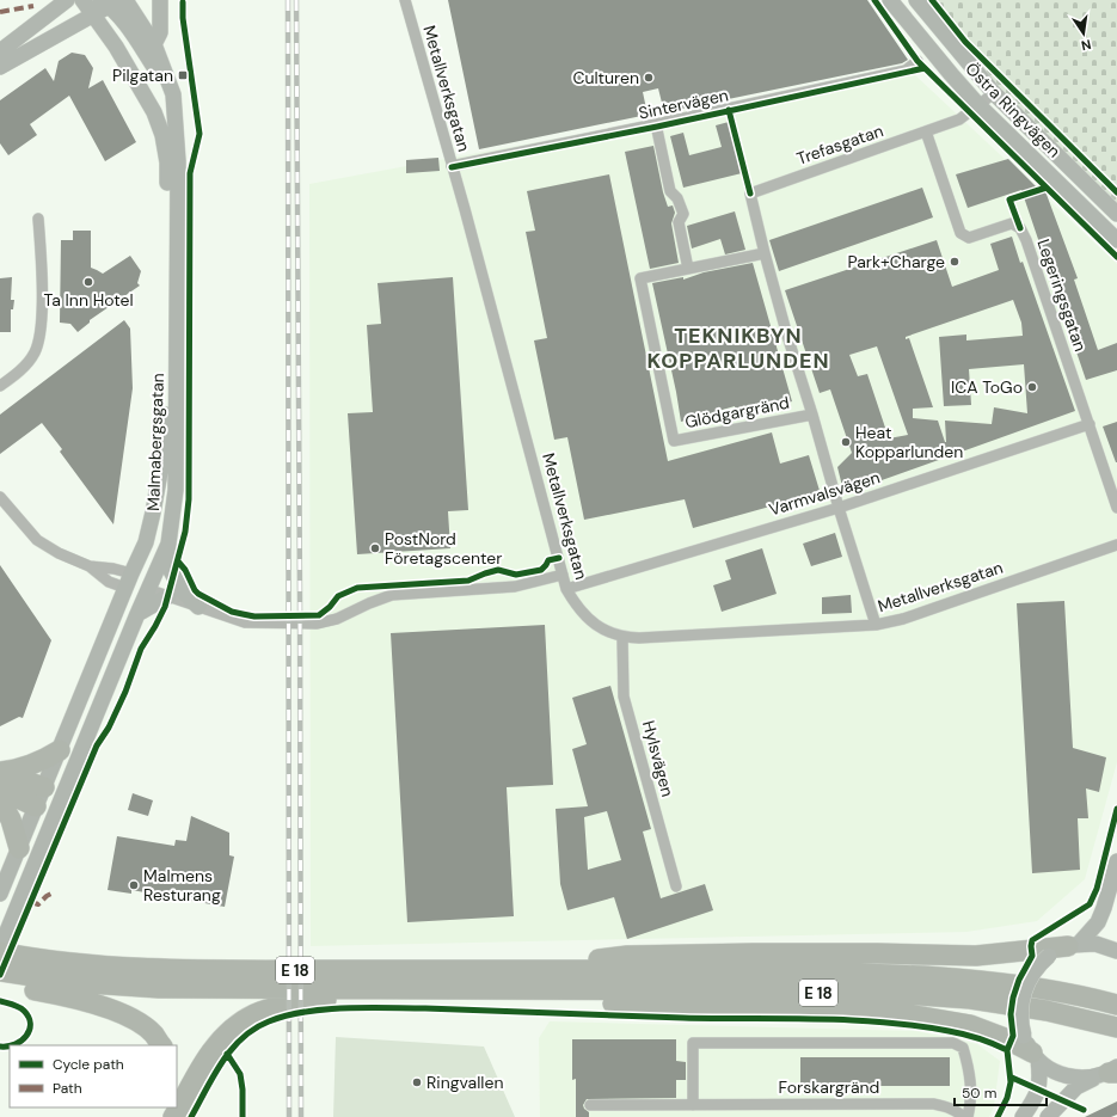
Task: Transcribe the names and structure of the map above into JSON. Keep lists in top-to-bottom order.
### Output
{
  "streets": {
    "highway": ["E 18"],
    "main road": ["Östra Ringvägen", "Malmabergsgatan"],
    "street": [
      "Metallverksgatan",
      "Sintervägen",
      "Trefasgatan",
      "Legeringsgatan",
      "Glödgargränd",
      "Varmvalsvägen",
      "Hylsvägen",
      "Forskargränd"
    ]
  },
  "crossings": [
    ["Metallverksgatan", "Sintervägen"],
    ["Metallverksgatan", "Varmvalsvägen"],
    ["Metallverksgatan", "Hylsvägen"],
    ["Östra Ringvägen", "Trefasgatan"],
    ["Trefasgatan", "Legeringsgatan"],
    ["Trefasgatan", "Glödgargränd"],
    ["Legeringsgatan", "Varmvalsvägen"],
    ["Malmabergsgatan", "E 18"]
  ],
  "districts": ["TEKNIKBYN KOPPARLUNDEN"],
  "places": {
    "transit": ["Pilgatan"],
    "other": [
      "Culturen",
      "Park+Charge",
      "Ta Inn Hotel",
      "ICA ToGo",
      "Heat Kopparlunden",
      "PostNord Företagscenter",
      "Malmens Resturang",
      "Ringvallen"
    ]
  },
  "legend": ["Cycle path", "Path"],
  "scale_bar": "50 m",
  "north": "bottom"
}
